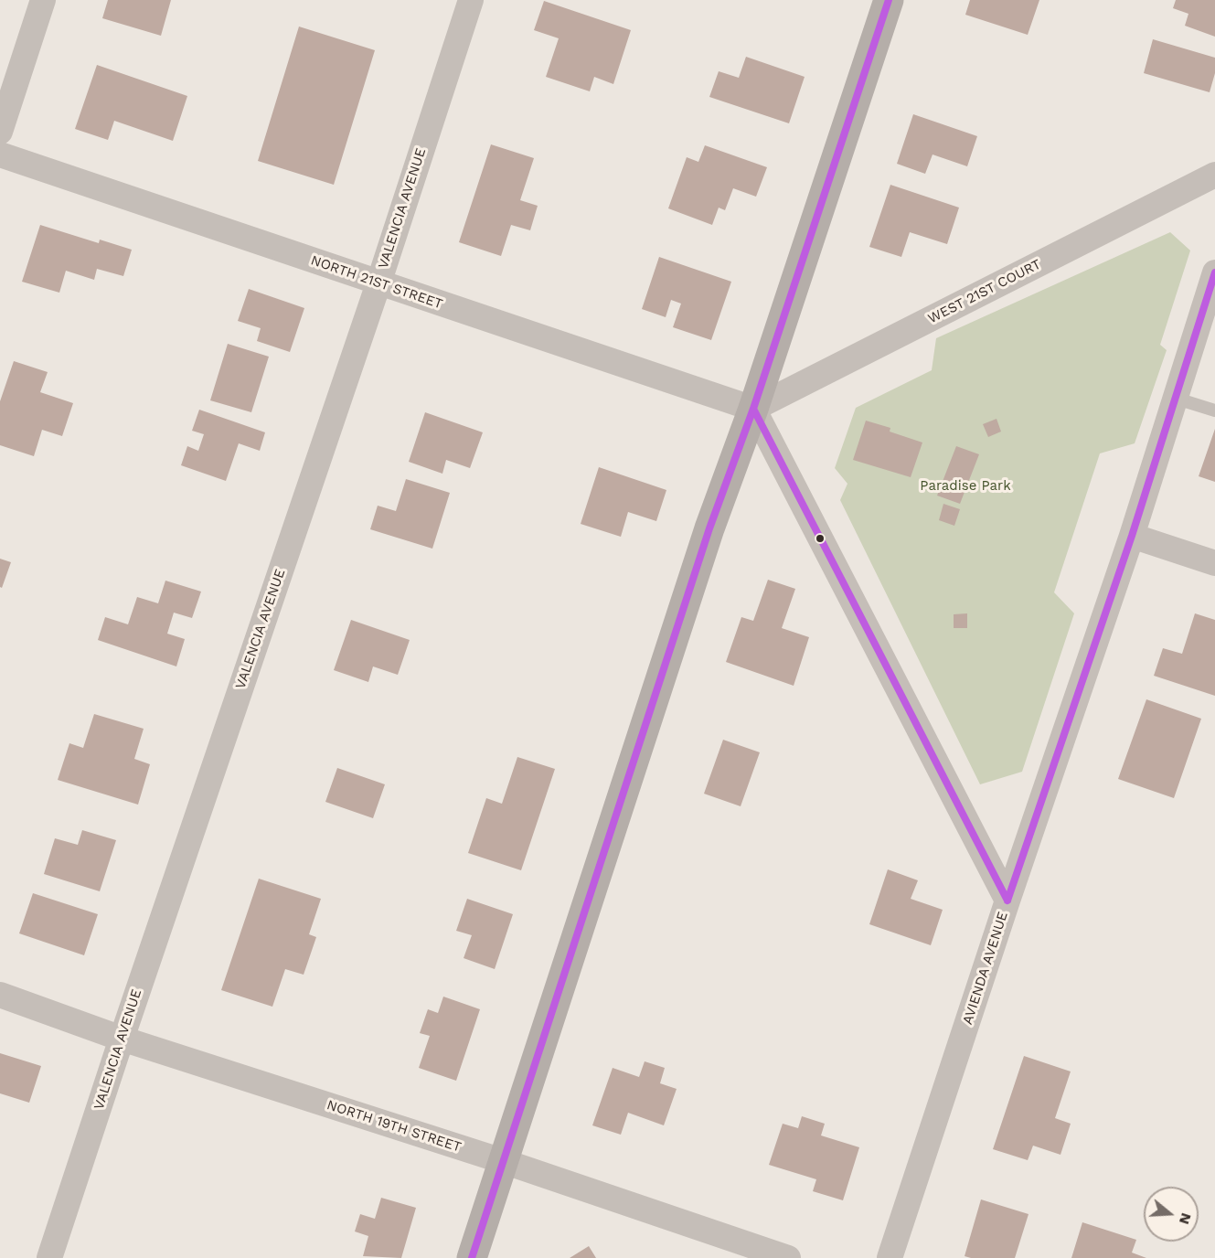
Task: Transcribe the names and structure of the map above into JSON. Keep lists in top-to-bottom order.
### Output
{
  "streets": {
    "street": [
      "VALENCIA AVENUE",
      "NORTH 21ST STREET",
      "WEST 21ST COURT",
      "AVIENDA AVENUE",
      "NORTH 19TH STREET"
    ]
  },
  "crossings": [
    ["VALENCIA AVENUE", "NORTH 21ST STREET"],
    ["VALENCIA AVENUE", "NORTH 19TH STREET"],
    ["NORTH 21ST STREET", "WEST 21ST COURT"]
  ],
  "parks": ["Paradise Park"],
  "north": "right"
}
